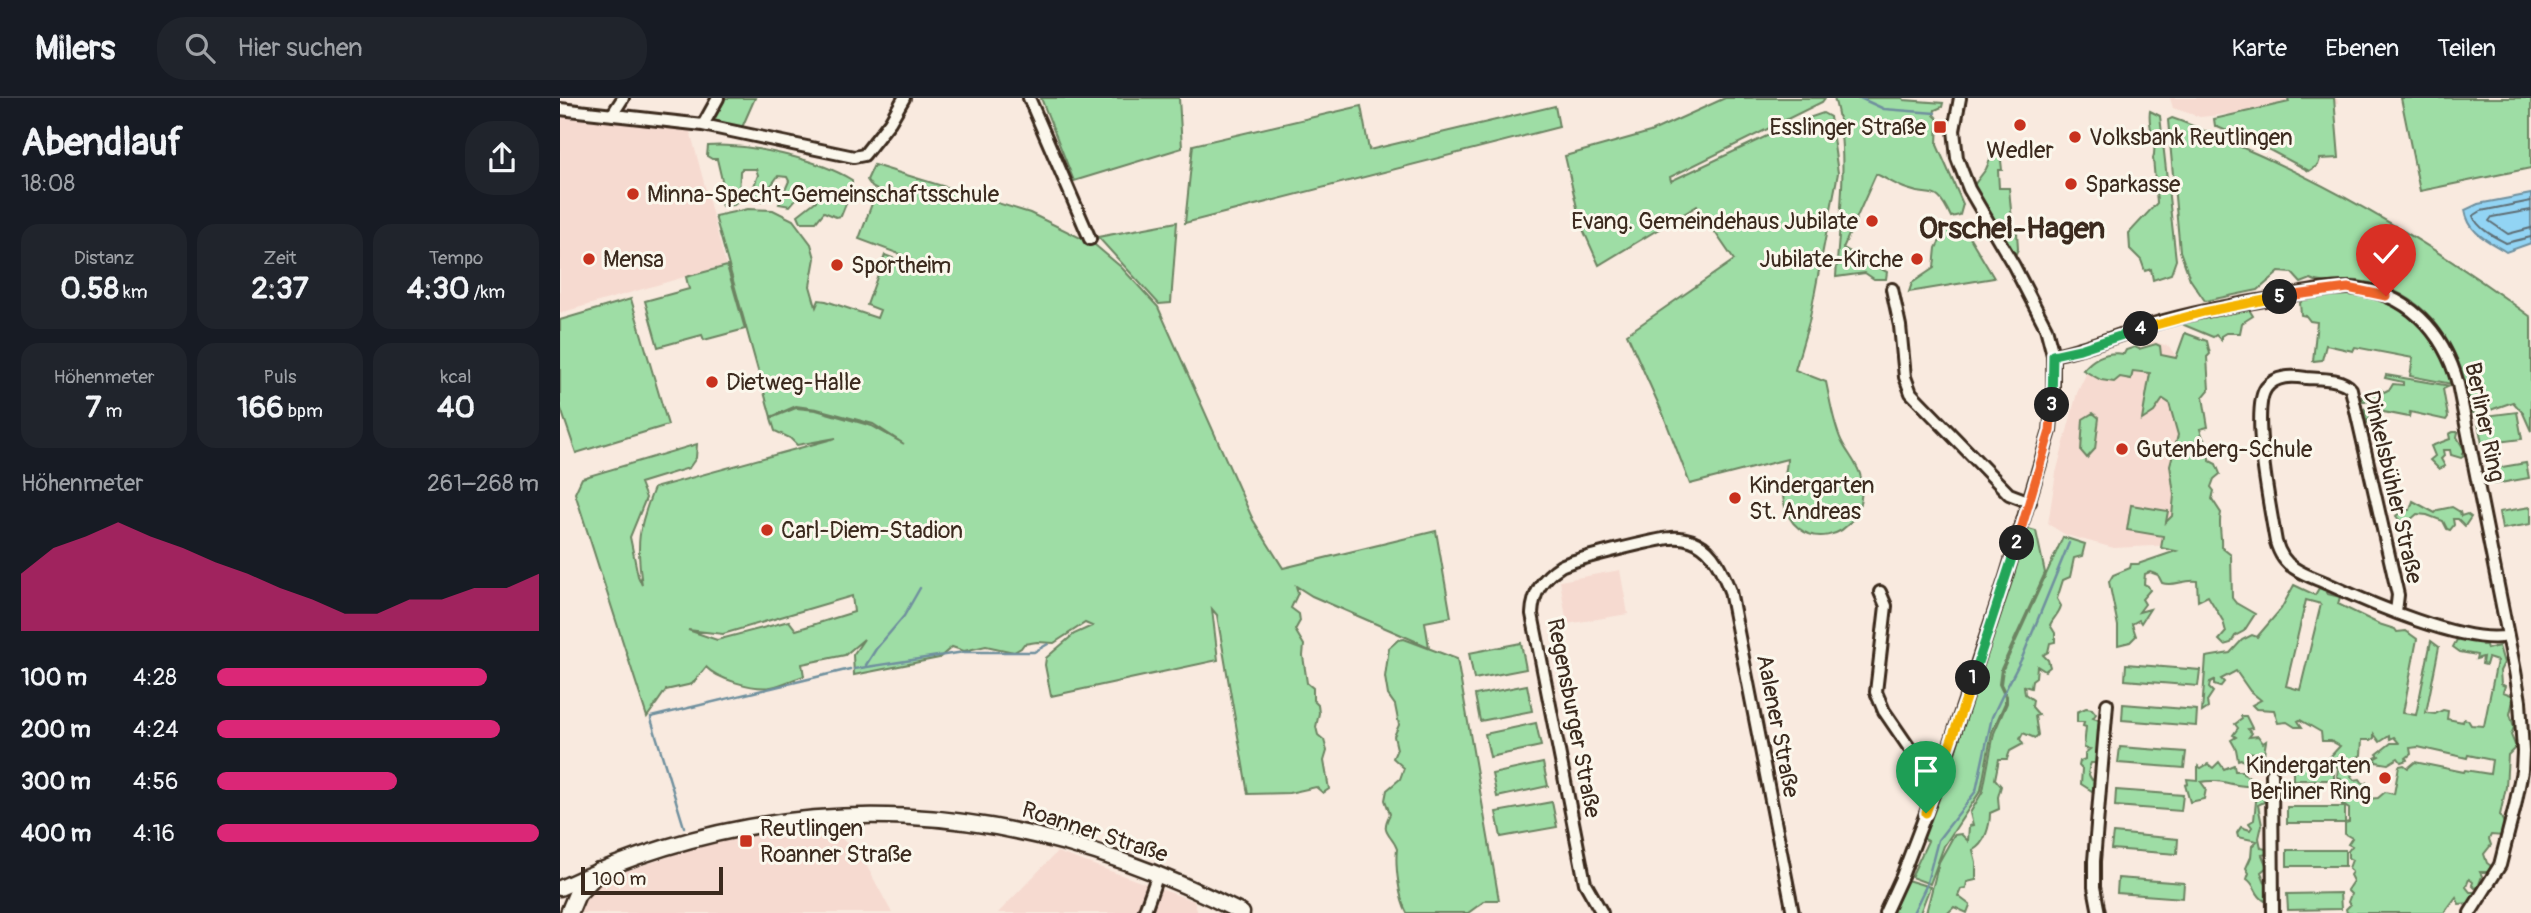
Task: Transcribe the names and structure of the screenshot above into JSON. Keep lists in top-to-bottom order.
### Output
{
  "streets": {
    "street": [
      "Berliner Ring",
      "Dinkelsbühler Straße",
      "Regensburger Straße",
      "Aalener Straße",
      "Roanner Straße"
    ]
  },
  "crossings": [
    ["Regensburger Straße", "Aalener Straße"]
  ],
  "districts": ["Orschel-Hagen"],
  "places": {
    "other": [
      "Wedler",
      "Volksbank Reutlingen",
      "Sparkasse",
      "Minna-Specht-Gemeinschaftsschule",
      "Evang. Gemeindehaus Jubilate",
      "Mensa",
      "Jubilate-Kirche",
      "Sportheim",
      "Dietweg-Halle",
      "Gutenberg-Schule",
      "Kindergarten St. Andreas",
      "Carl-Diem-Stadion",
      "Kindergarten Berliner Ring"
    ],
    "transit": ["Esslinger Straße", "Reutlingen Roanner Straße"]
  },
  "scale_bar": "100 m",
  "page": {
    "header": "Milers",
    "search": "Hier suchen",
    "nav": ["Karte", "Ebenen", "Teilen"],
    "heading": ["Abendlauf", "18:08"],
    "stats": [
      ["Distanz", "0.58 km"],
      ["Zeit", "2:37"],
      ["Tempo", "4:30 /km"],
      ["Höhenmeter", "7 m"],
      ["Puls", "166 bpm"],
      ["kcal", "40"]
    ],
    "pins": [
      "5",
      "4",
      "3",
      "2",
      "1"
    ],
    "chart": ["Höhenmeter", "261–268 m"],
    "list": [
      {
        "name": "100 m",
        "note": "4:28"
      },
      {
        "name": "200 m",
        "note": "4:24"
      },
      {
        "name": "300 m",
        "note": "4:56"
      },
      {
        "name": "400 m",
        "note": "4:16"
      }
    ],
    "scale": "100 m"
  }
}
